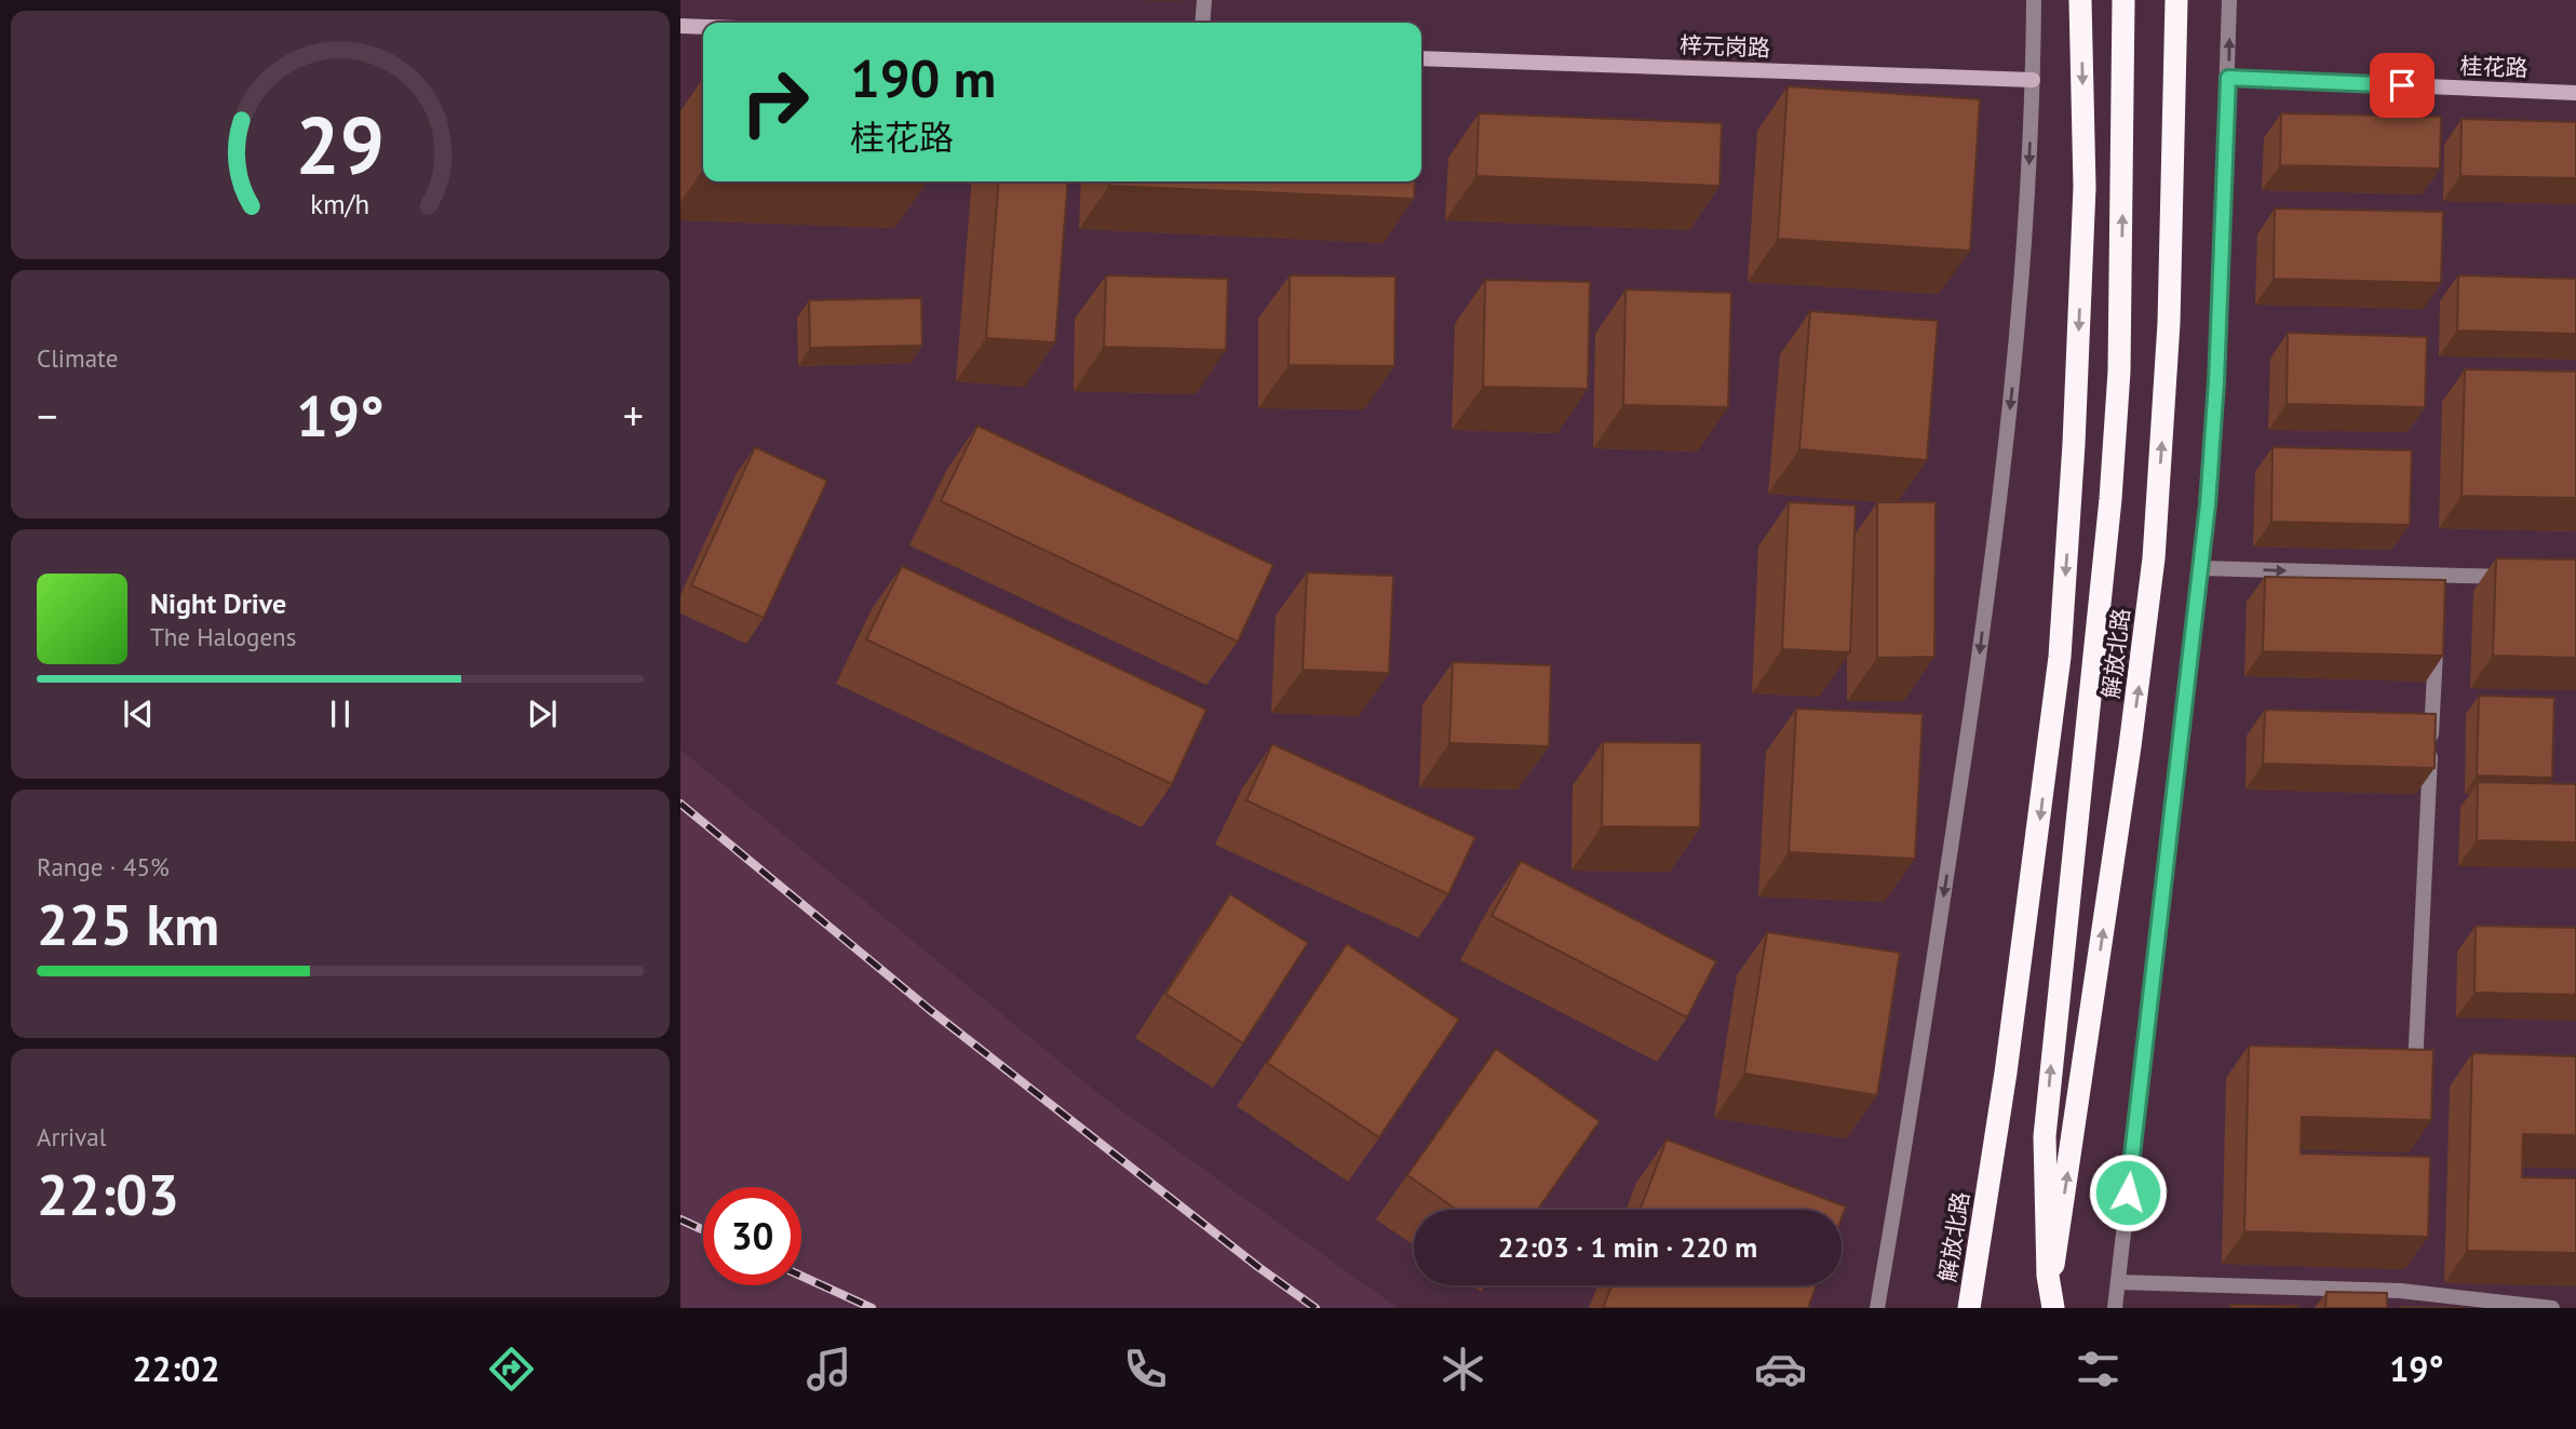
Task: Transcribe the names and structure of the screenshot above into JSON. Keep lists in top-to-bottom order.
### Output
{
  "streets": {
    "highway": ["解放北路"],
    "street": ["梓元岗路", "桂花路"]
  },
  "page": {
    "turn": ["190 m", "桂花路"],
    "tile": [
      "Climate",
      ["Range · 45%", "225 km"],
      ["Arrival", "22:03"]
    ],
    "heat": ["−", "19°", "+"],
    "song": ["Night Drive", "The Halogens"],
    "limit": "30",
    "trip": "22:03 · 1 min · 220 m",
    "tabs": ["22:02", "19°"],
    "gauge": ["29", "km/h"]
  }
}
